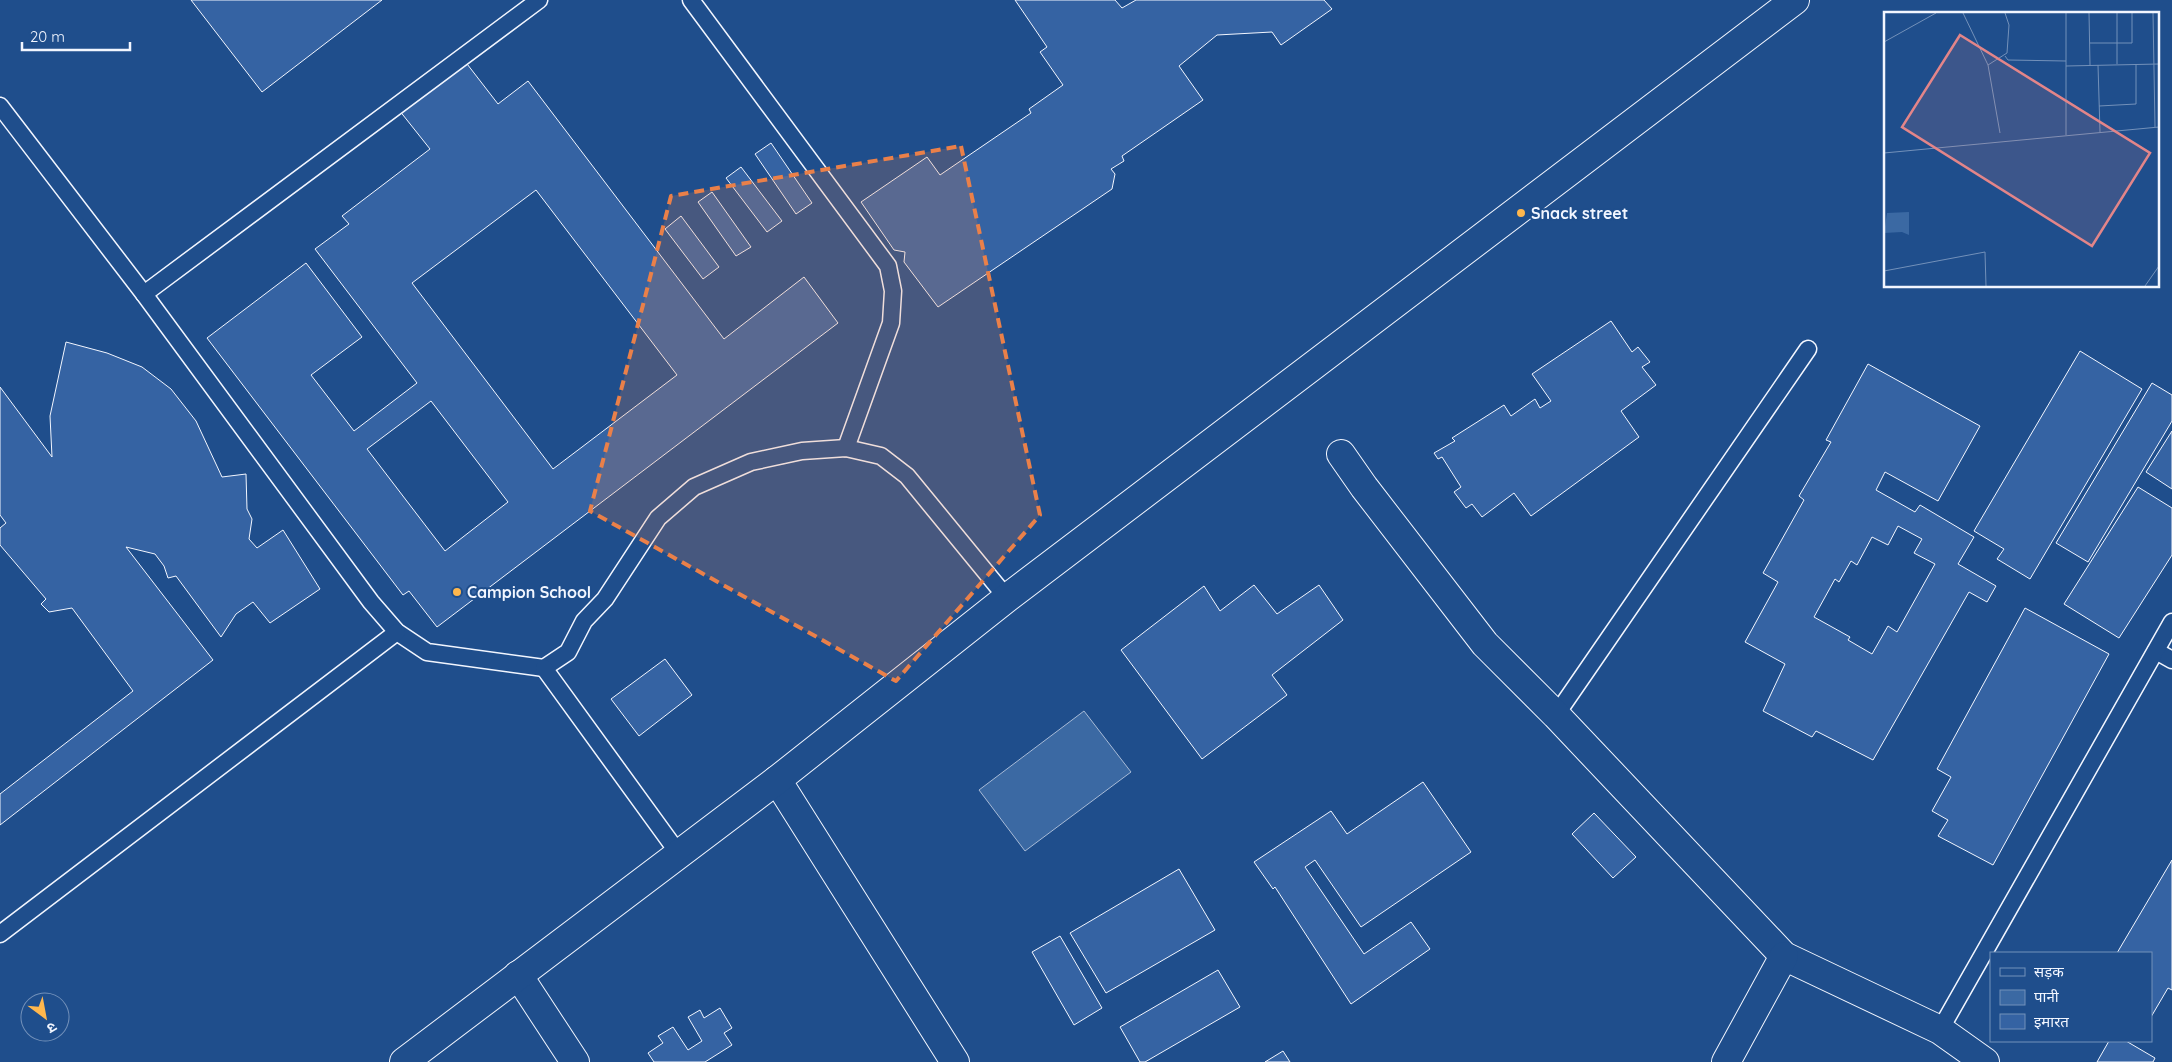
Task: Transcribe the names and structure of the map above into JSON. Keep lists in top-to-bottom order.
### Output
{
  "places": ["Snack street", "Campion School"],
  "legend": ["सड़क", "पानी", "इमारत"],
  "scale_bar": "20 m",
  "north": "bottom right"
}
